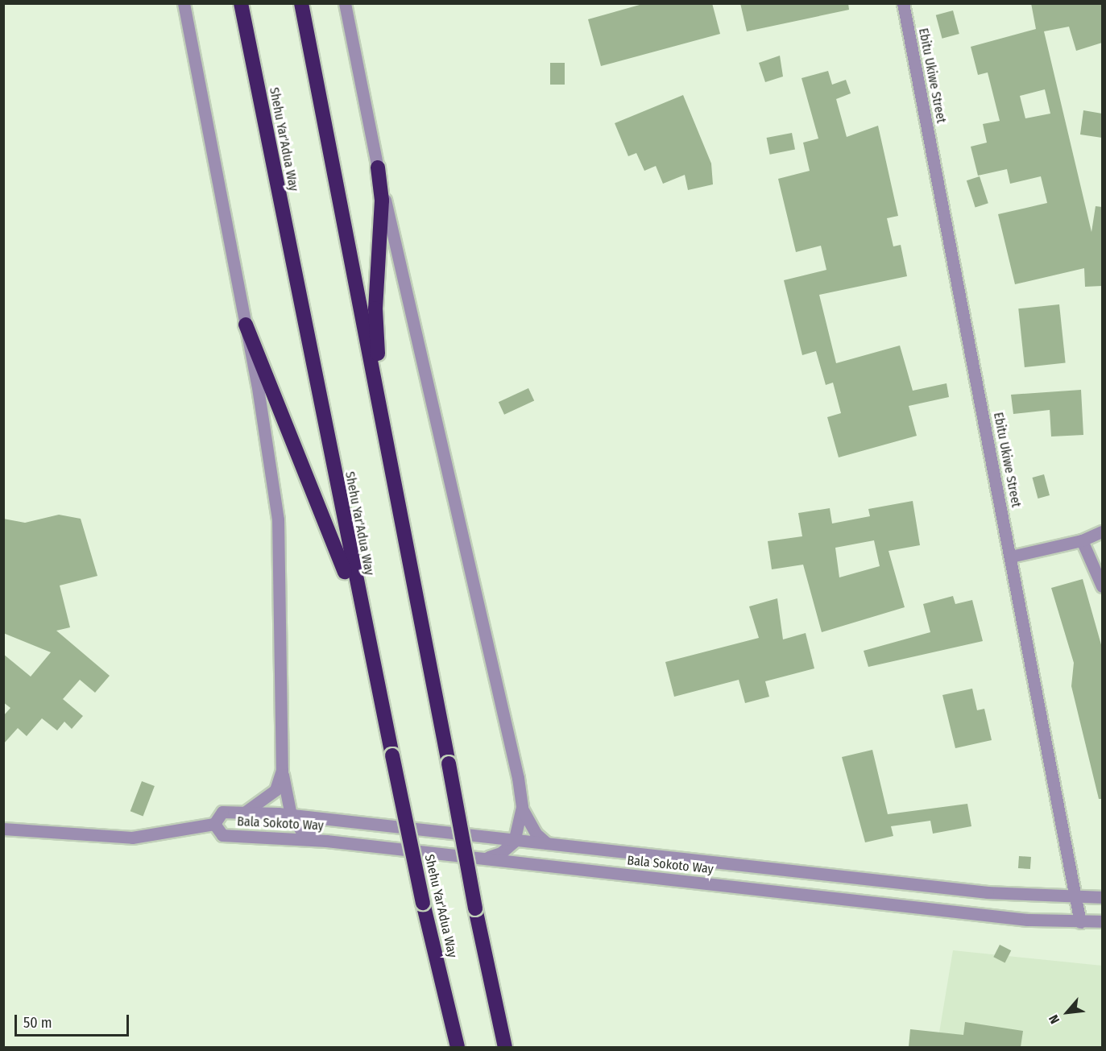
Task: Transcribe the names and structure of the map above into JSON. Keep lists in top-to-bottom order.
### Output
{
  "streets": {
    "highway": ["Shehu Yar'Adua Way"],
    "street": ["Ebitu Ukiwe Street", "Bala Sokoto Way"]
  },
  "crossings": [
    ["Ebitu Ukiwe Street", "Bala Sokoto Way"]
  ],
  "scale_bar": "50 m",
  "north": "bottom left"
}
